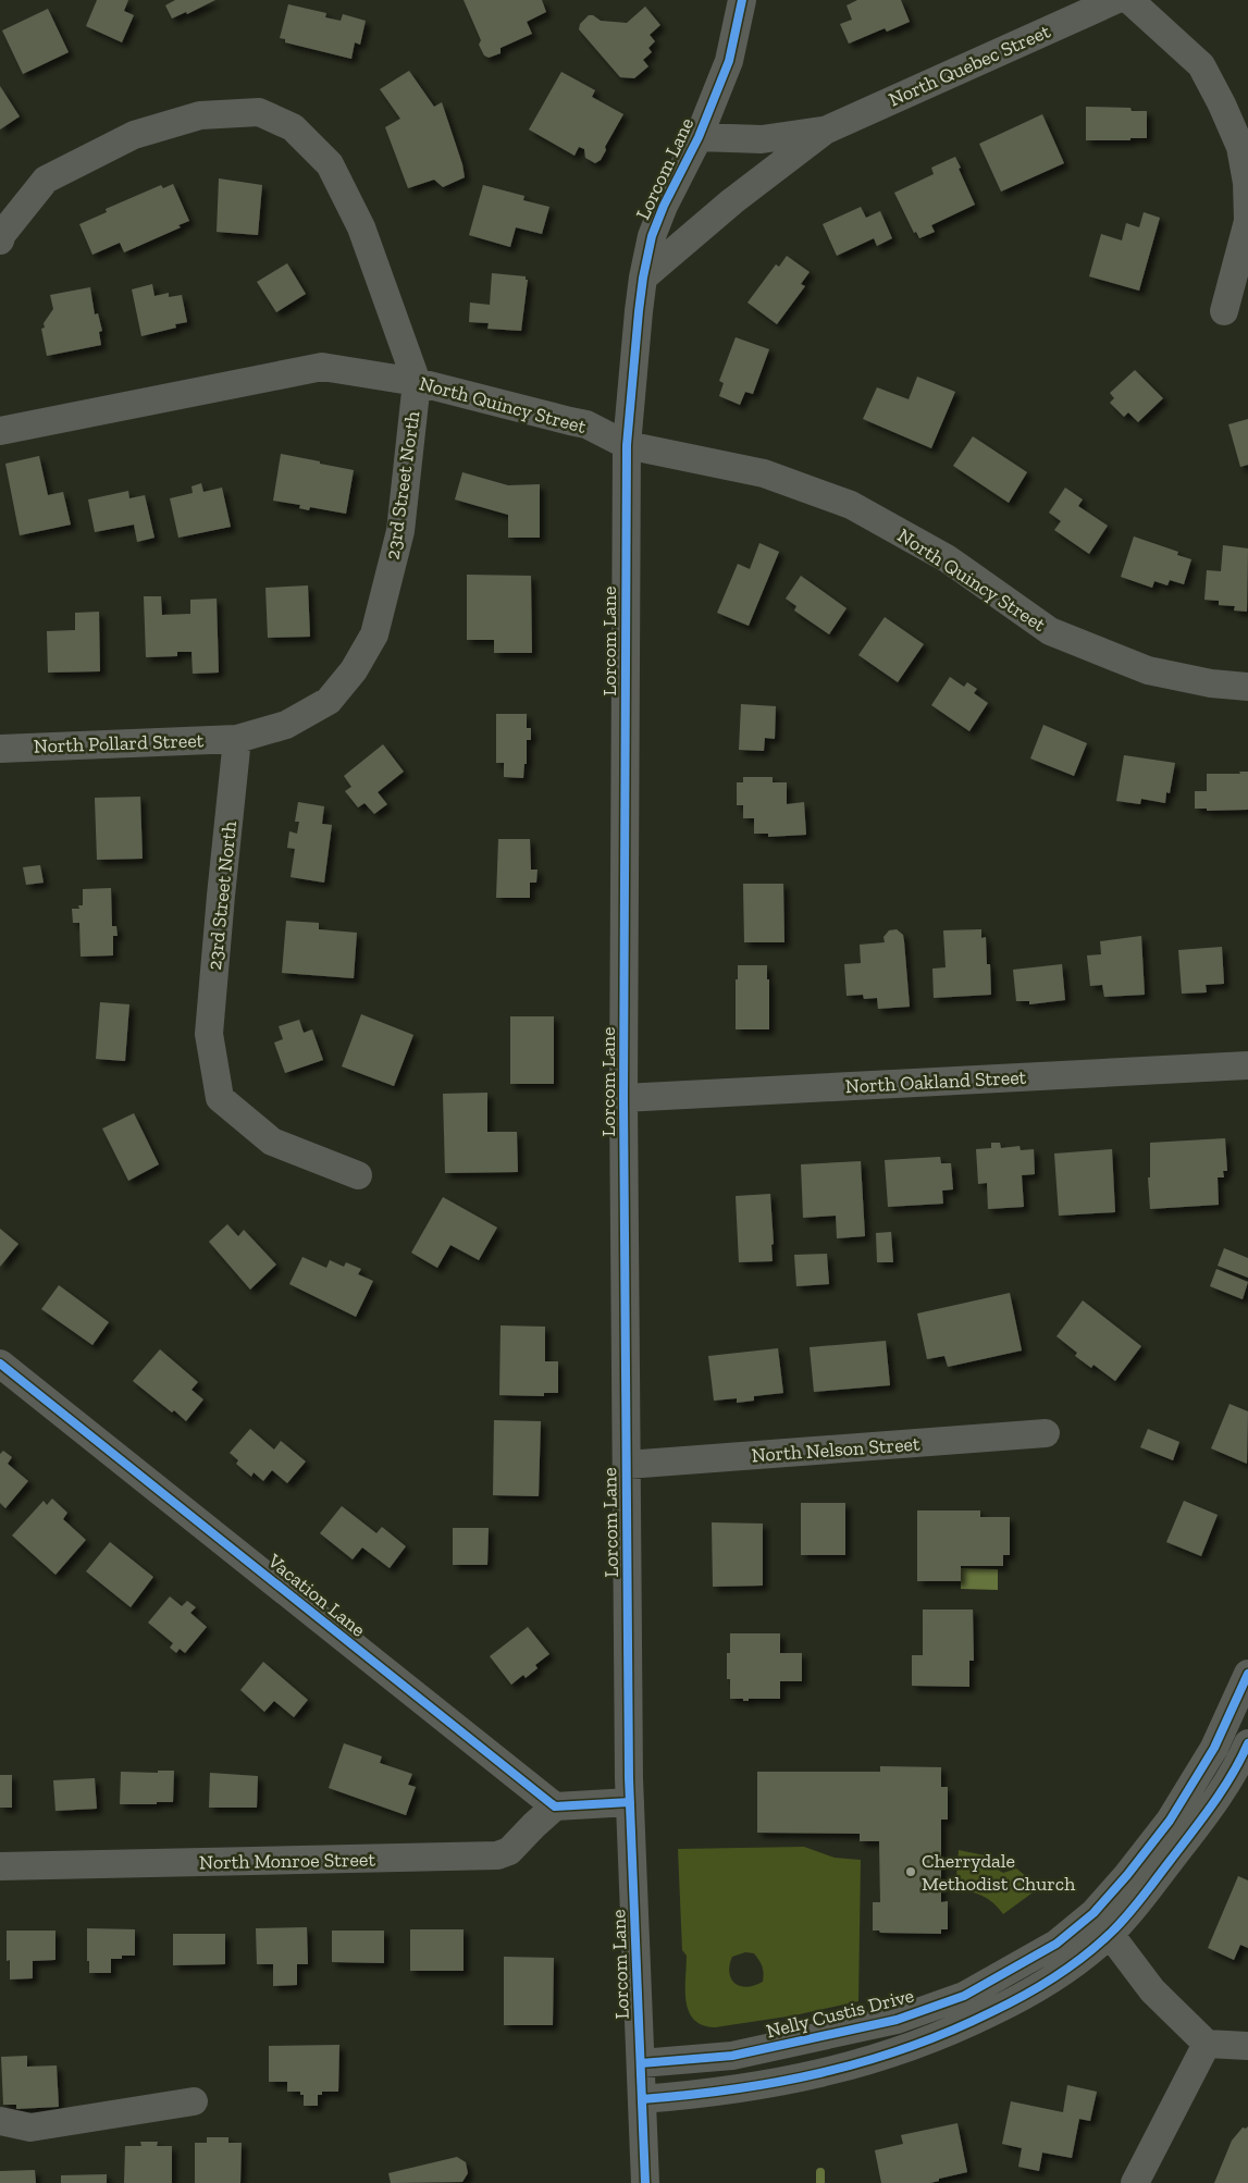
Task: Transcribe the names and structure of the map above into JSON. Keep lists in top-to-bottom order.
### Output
{
  "streets": {
    "street": [
      "North Quebec Street",
      "Lorcom Lane",
      "North Quincy Street",
      "23rd Street North",
      "North Pollard Street",
      "North Oakland Street",
      "North Nelson Street",
      "Vacation Lane",
      "North Monroe Street",
      "Nelly Custis Drive"
    ]
  },
  "crossings": [
    ["North Quebec Street", "Lorcom Lane"],
    ["Lorcom Lane", "North Quincy Street"],
    ["Lorcom Lane", "North Oakland Street"],
    ["Lorcom Lane", "North Nelson Street"],
    ["Lorcom Lane", "Nelly Custis Drive"],
    ["North Quincy Street", "23rd Street North"],
    ["23rd Street North", "North Pollard Street"],
    ["Vacation Lane", "North Monroe Street"]
  ],
  "places": ["Cherrydale Methodist Church"]
}
